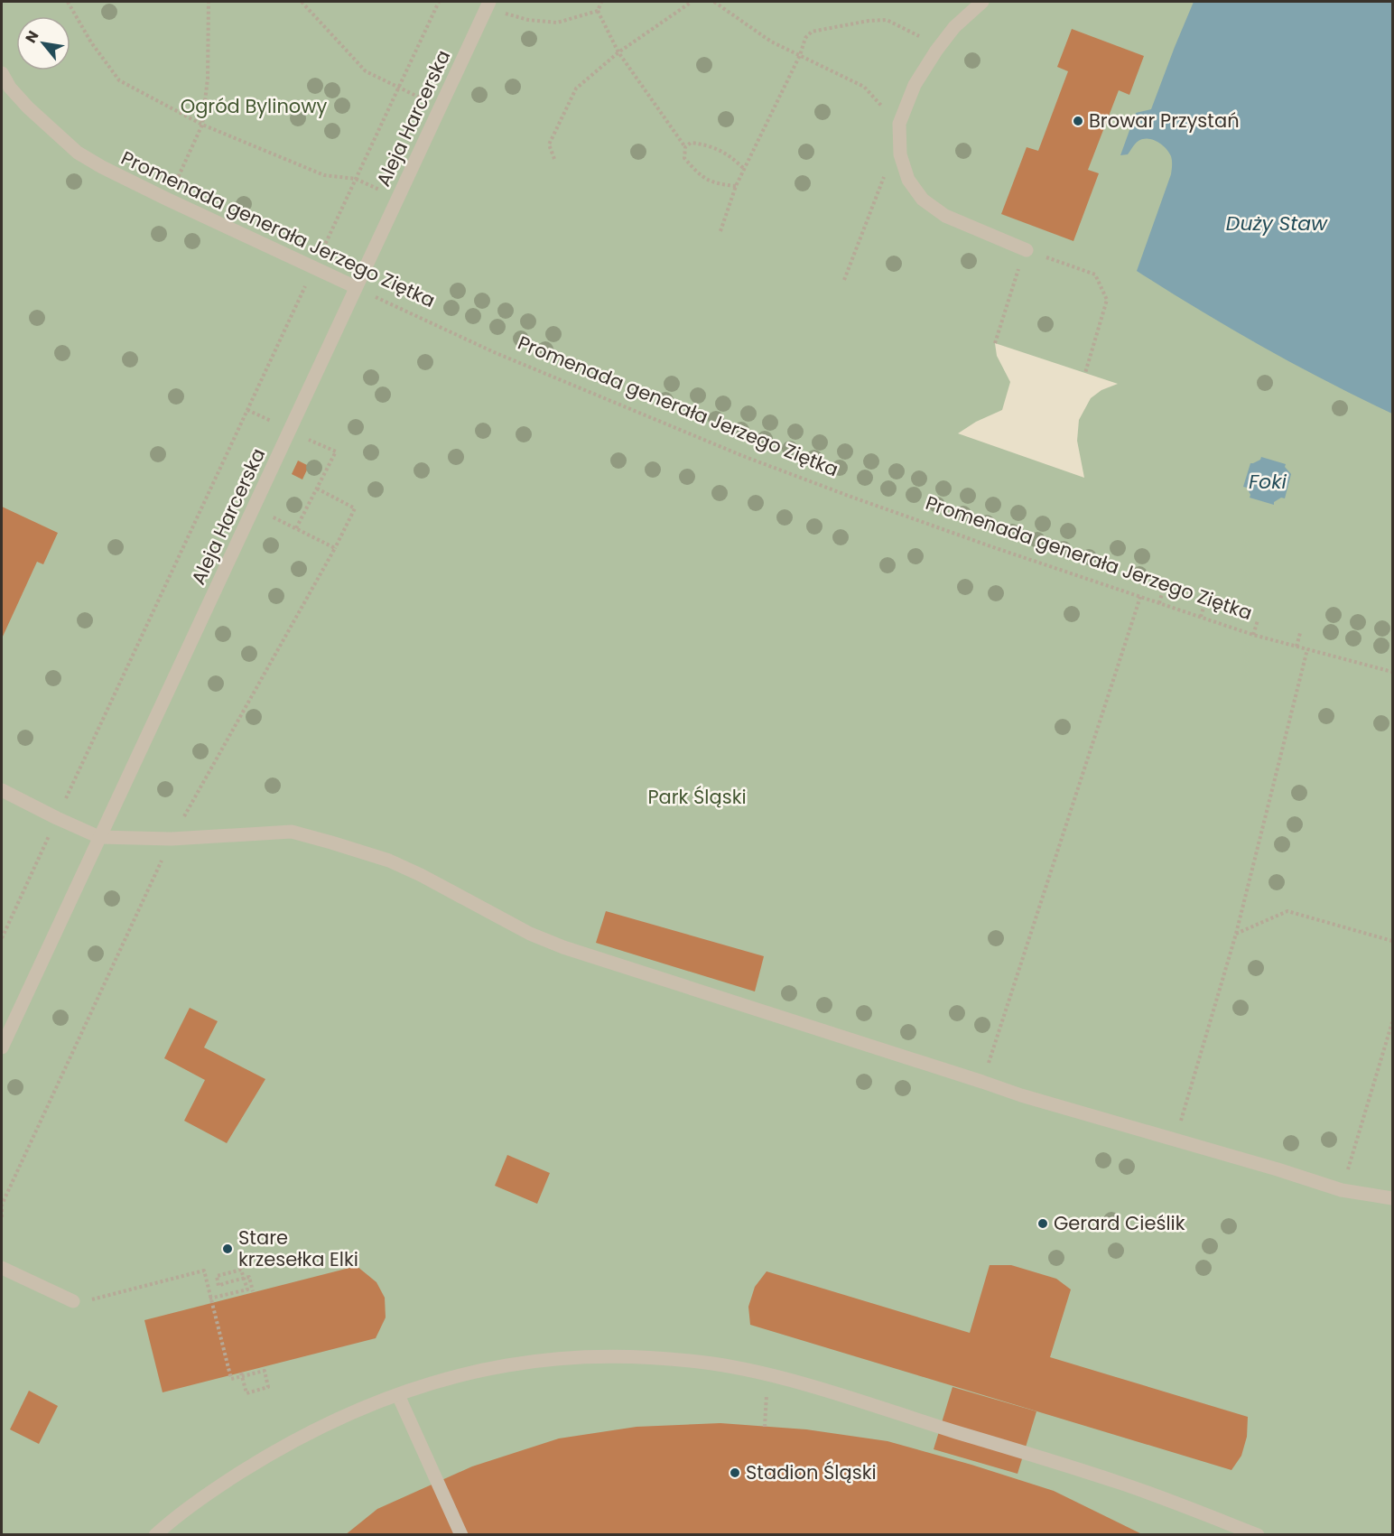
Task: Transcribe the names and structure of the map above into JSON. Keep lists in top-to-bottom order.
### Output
{
  "streets": {
    "street": ["Aleja Harcerska", "Promenada generała Jerzego Ziętka"]
  },
  "crossings": [
    ["Aleja Harcerska", "Promenada generała Jerzego Ziętka"]
  ],
  "water": ["Duży Staw", "Foki"],
  "parks": ["Ogród Bylinowy", "Park Śląski"],
  "places": [
    "Browar Przystań",
    "Gerard Cieślik",
    "Stare krzesełka Elki",
    "Stadion Śląski"
  ],
  "north": "top left"
}
